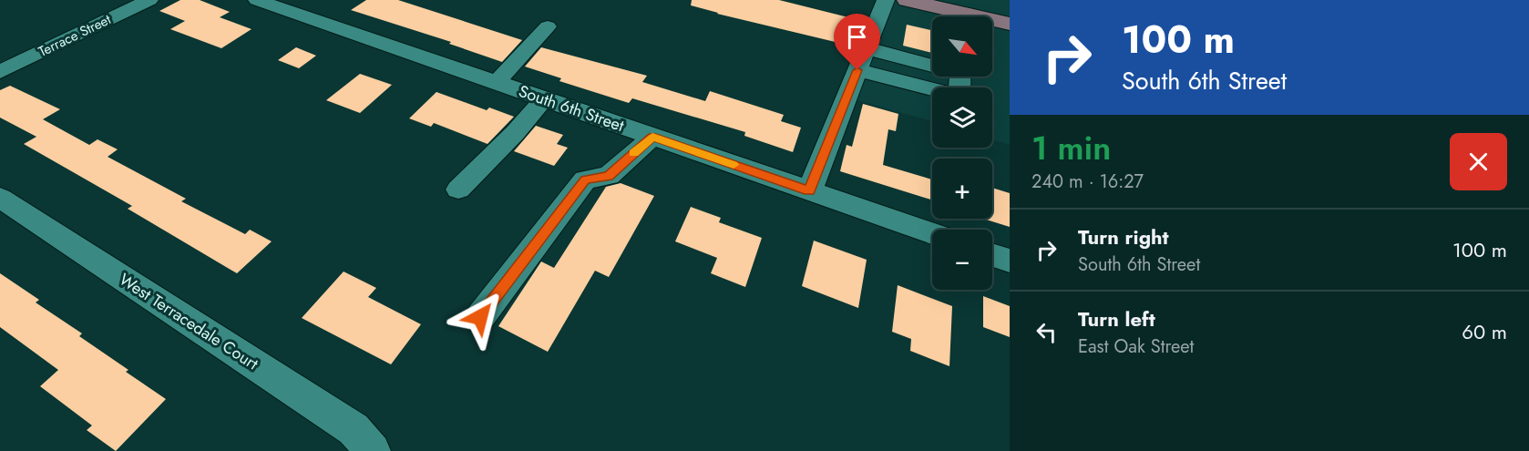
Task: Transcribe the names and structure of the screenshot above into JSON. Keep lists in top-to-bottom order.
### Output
{
  "streets": {
    "street": ["Terrace Street", "South 6th Street", "West Terracedale Court"]
  },
  "north": "bottom right",
  "page": {
    "turn": ["100 m", "South 6th Street"],
    "map_buttons": ["+", "−"],
    "heading": ["1 min", "240 m · 16:27"],
    "list": [
      {
        "name": "Turn right",
        "note": "South 6th Street",
        "value": "100 m"
      },
      {
        "name": "Turn left",
        "note": "East Oak Street",
        "value": "60 m"
      }
    ]
  }
}
